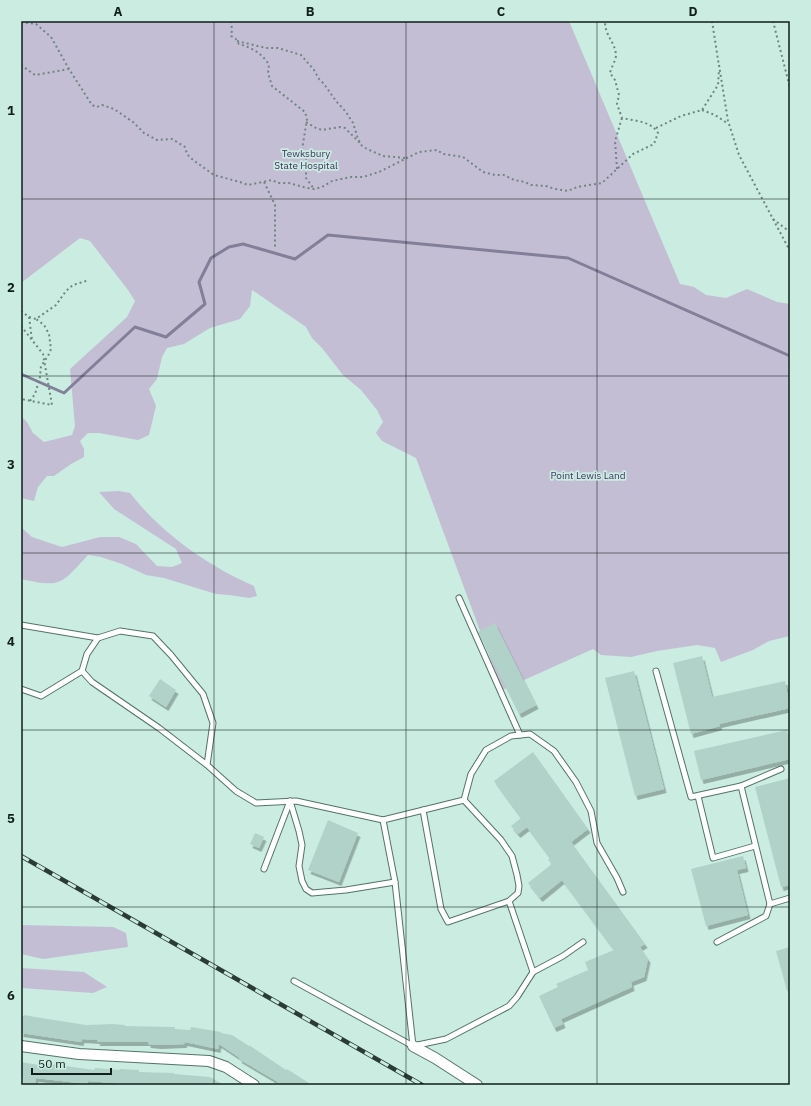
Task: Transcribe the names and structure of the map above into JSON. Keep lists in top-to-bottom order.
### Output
{
  "parks": ["Tewksbury State Hospital", "Point Lewis Land"],
  "scale_bar": "50 m",
  "grid": {
    "columns": [
      "A",
      "B",
      "C",
      "D"
    ],
    "rows": [
      "1",
      "2",
      "3",
      "4",
      "5",
      "6"
    ]
  }
}
